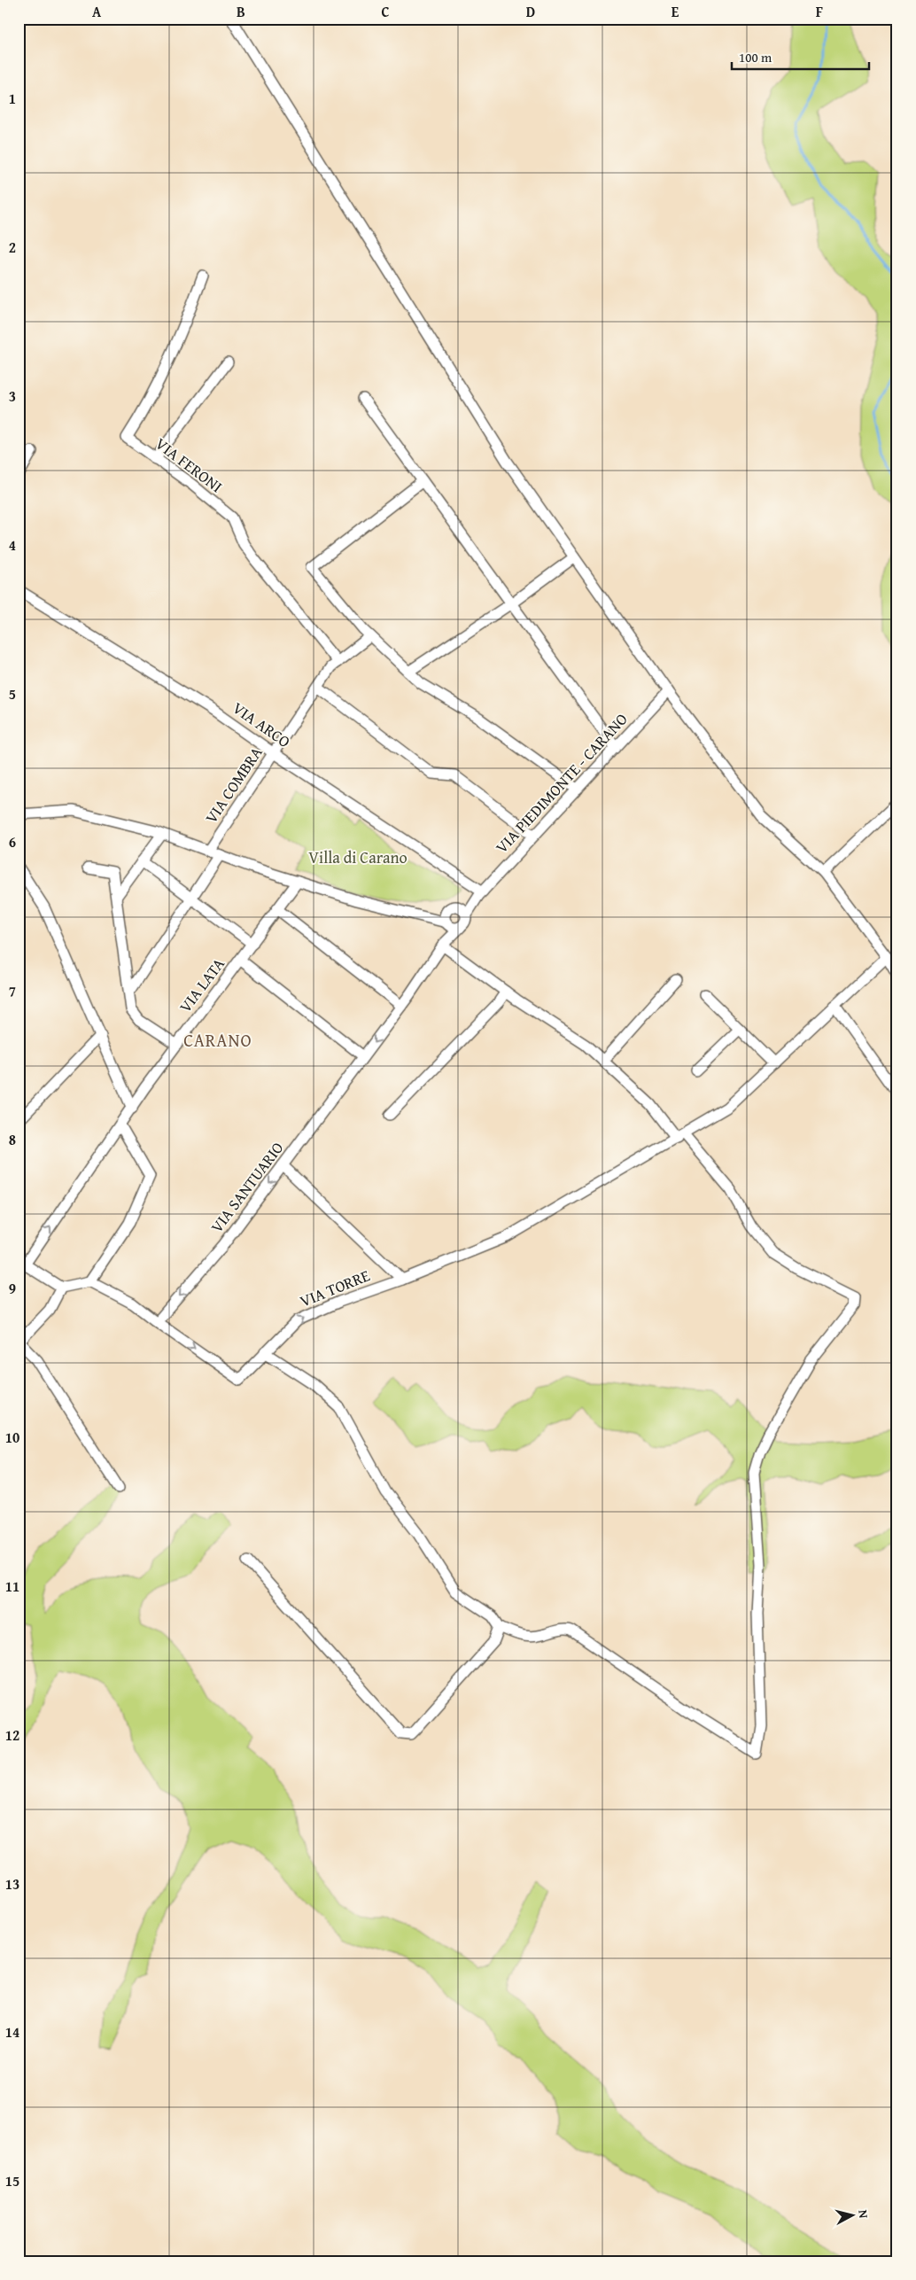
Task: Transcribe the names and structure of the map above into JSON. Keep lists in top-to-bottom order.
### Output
{
  "streets": {
    "street": [
      "VIA FERONI",
      "VIA ARCO",
      "VIA PIEDIMONTE - CARANO",
      "VIA COMBRA",
      "VIA LATA",
      "VIA SANTUARIO",
      "VIA TORRE"
    ]
  },
  "crossings": [
    ["VIA FERONI", "VIA COMBRA"],
    ["VIA ARCO", "VIA PIEDIMONTE - CARANO"],
    ["VIA ARCO", "VIA COMBRA"],
    ["VIA PIEDIMONTE - CARANO", "VIA SANTUARIO"],
    ["VIA SANTUARIO", "VIA TORRE"]
  ],
  "one_way": ["VIA SANTUARIO", "VIA TORRE"],
  "districts": ["CARANO"],
  "parks": ["Villa di Carano"],
  "scale_bar": "100 m",
  "north": "right",
  "grid": {
    "columns": [
      "A",
      "B",
      "C",
      "D",
      "E",
      "F"
    ],
    "rows": [
      "1",
      "2",
      "3",
      "4",
      "5",
      "6",
      "7",
      "8",
      "9",
      "10",
      "11",
      "12",
      "13",
      "14",
      "15"
    ]
  }
}
